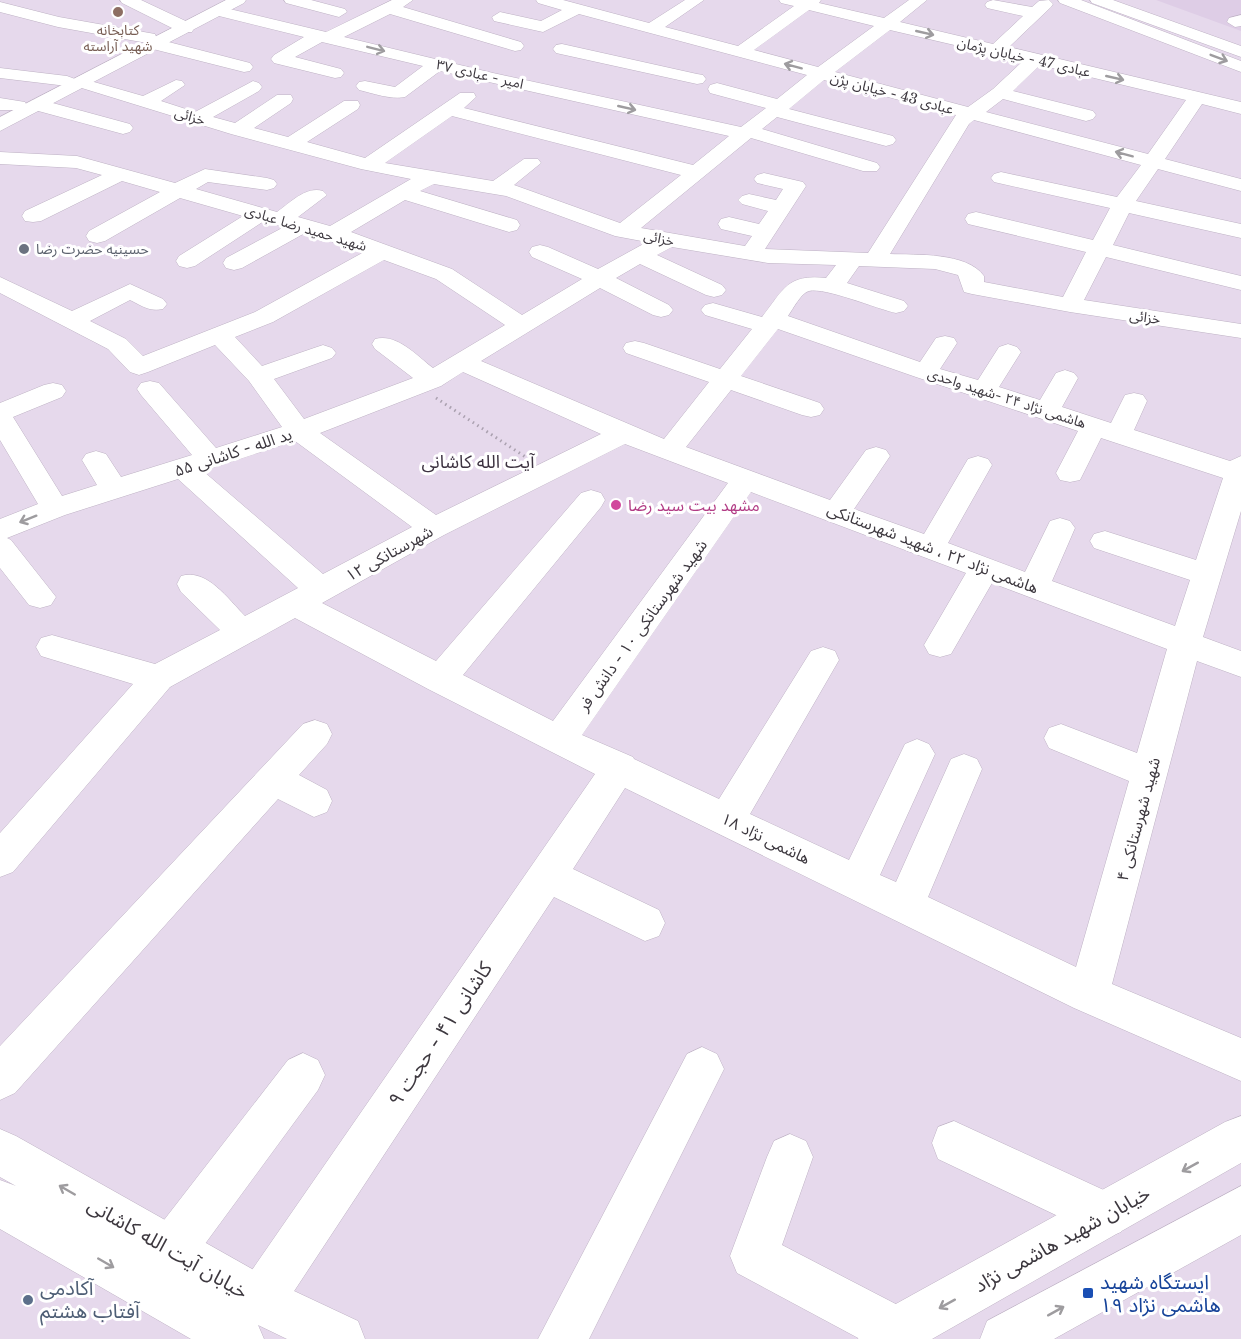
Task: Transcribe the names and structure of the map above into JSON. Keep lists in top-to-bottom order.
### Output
{
  "streets": {
    "street": [
      "عبادی 47 - خیابان پژمان",
      "امیر - عبادی ۳۷",
      "عبادی 43 - خیابان پژن",
      "خزائی",
      "شهید حمید رضا عبادی",
      "هاشمی نژاد ۲۴ -شهید واحدی",
      "ید الله - کاشانی ۵۵",
      "هاشمی نژاد ۲۲ ، شهید شهرستانکی",
      "شهرستانکی ۱۲",
      "شهید شهرستانکی ۱۰ - دانش فر",
      "شهید شهرستانکی ۴",
      "هاشمی نژاد ۱۸",
      "کاشانی ۴۱ - حجت ۹",
      "خیابان شهید هاشمی نژاد",
      "خیابان آیت الله کاشانی"
    ]
  },
  "crossings": [
    ["خزائی", "ید الله - کاشانی ۵۵"],
    ["شهید حمید رضا عبادی", "ید الله - کاشانی ۵۵"],
    ["هاشمی نژاد ۲۴ -شهید واحدی", "ید الله - کاشانی ۵۵"],
    ["هاشمی نژاد ۲۴ -شهید واحدی", "شهید شهرستانکی ۴"],
    ["ید الله - کاشانی ۵۵", "هاشمی نژاد ۲۲ ، شهید شهرستانکی"],
    ["ید الله - کاشانی ۵۵", "هاشمی نژاد ۱۸"],
    ["هاشمی نژاد ۲۲ ، شهید شهرستانکی", "شهرستانکی ۱۲"],
    ["هاشمی نژاد ۲۲ ، شهید شهرستانکی", "شهید شهرستانکی ۱۰ - دانش فر"],
    ["هاشمی نژاد ۲۲ ، شهید شهرستانکی", "شهید شهرستانکی ۴"],
    ["شهرستانکی ۱۲", "هاشمی نژاد ۱۸"],
    ["شهید شهرستانکی ۱۰ - دانش فر", "هاشمی نژاد ۱۸"],
    ["شهید شهرستانکی ۴", "هاشمی نژاد ۱۸"],
    ["هاشمی نژاد ۱۸", "کاشانی ۴۱ - حجت ۹"],
    ["کاشانی ۴۱ - حجت ۹", "خیابان آیت الله کاشانی"]
  ],
  "districts": ["آیت الله کاشانی"],
  "places": {
    "other": [
      "کتابخانه شهید آراسته",
      "حسینیه حضرت رضا",
      "مشهد بيت سيد رضا",
      "آکادمی آفتاب هشتم"
    ],
    "transit": ["ایستگاه شهید هاشمی نژاد ۱۹"]
  }
}
